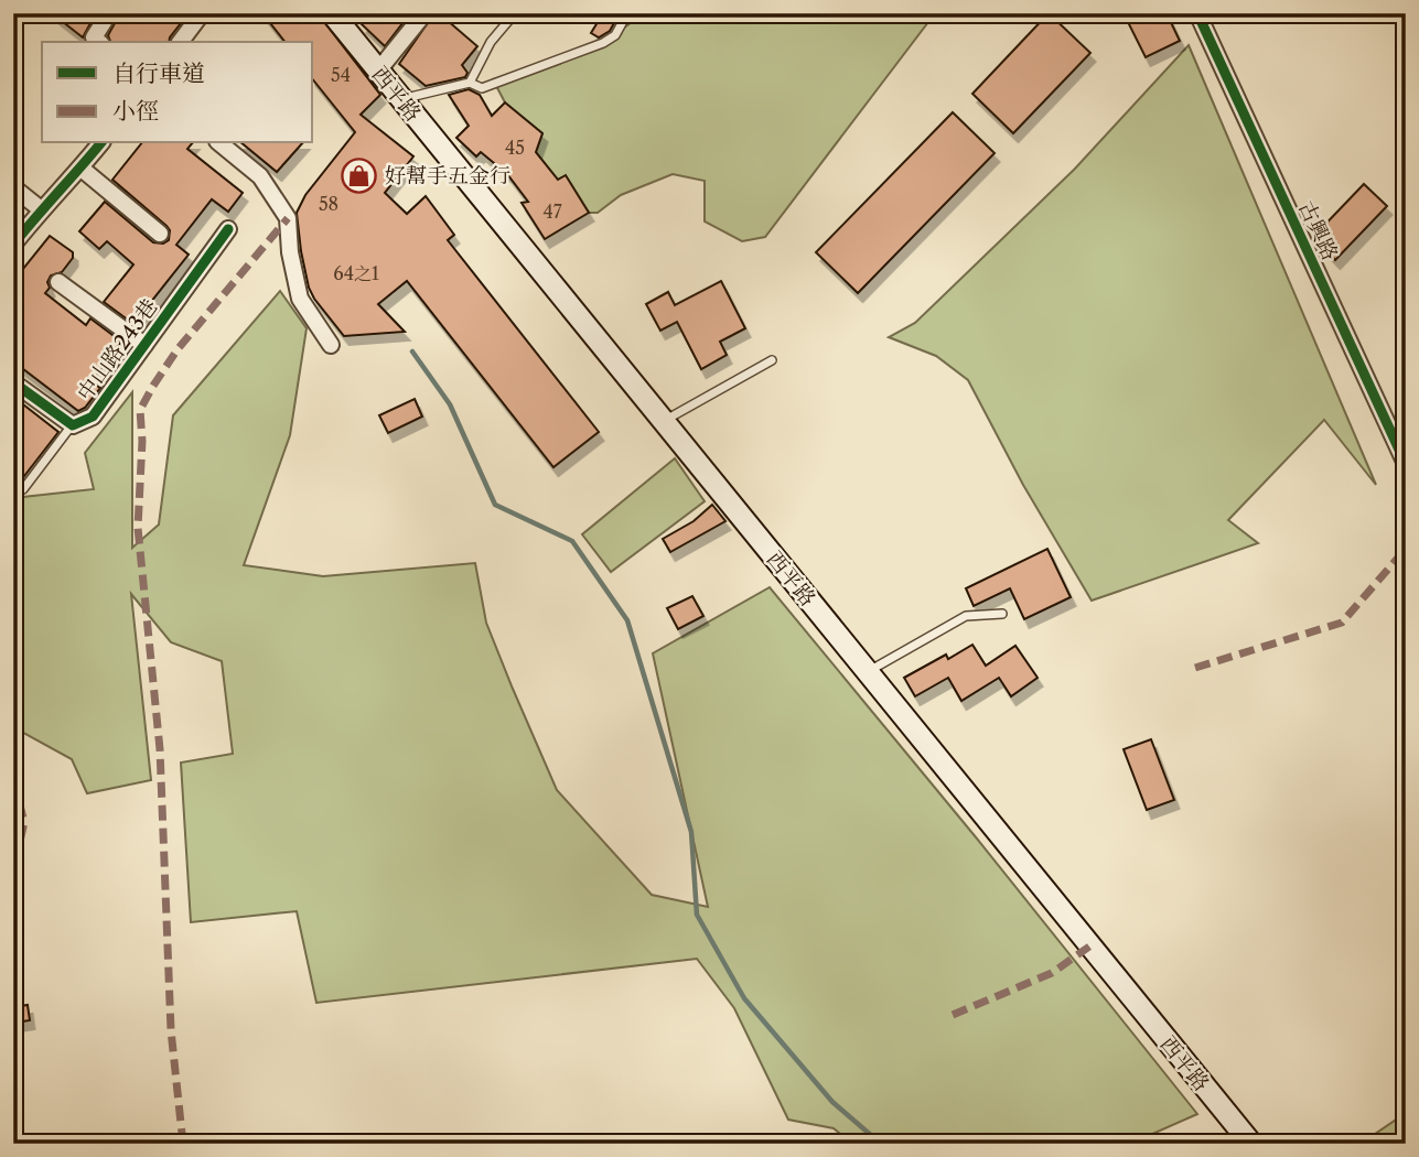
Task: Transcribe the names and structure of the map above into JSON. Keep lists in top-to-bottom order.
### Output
{
  "streets": {
    "main road": ["西平路"],
    "street": ["古興路", "中山路243巷"]
  },
  "places": {
    "shop": ["好幫手五金行"]
  },
  "house_numbers": [
    "54",
    "45",
    "58",
    "47",
    "64之1"
  ],
  "legend": ["自行車道", "小徑"]
}
